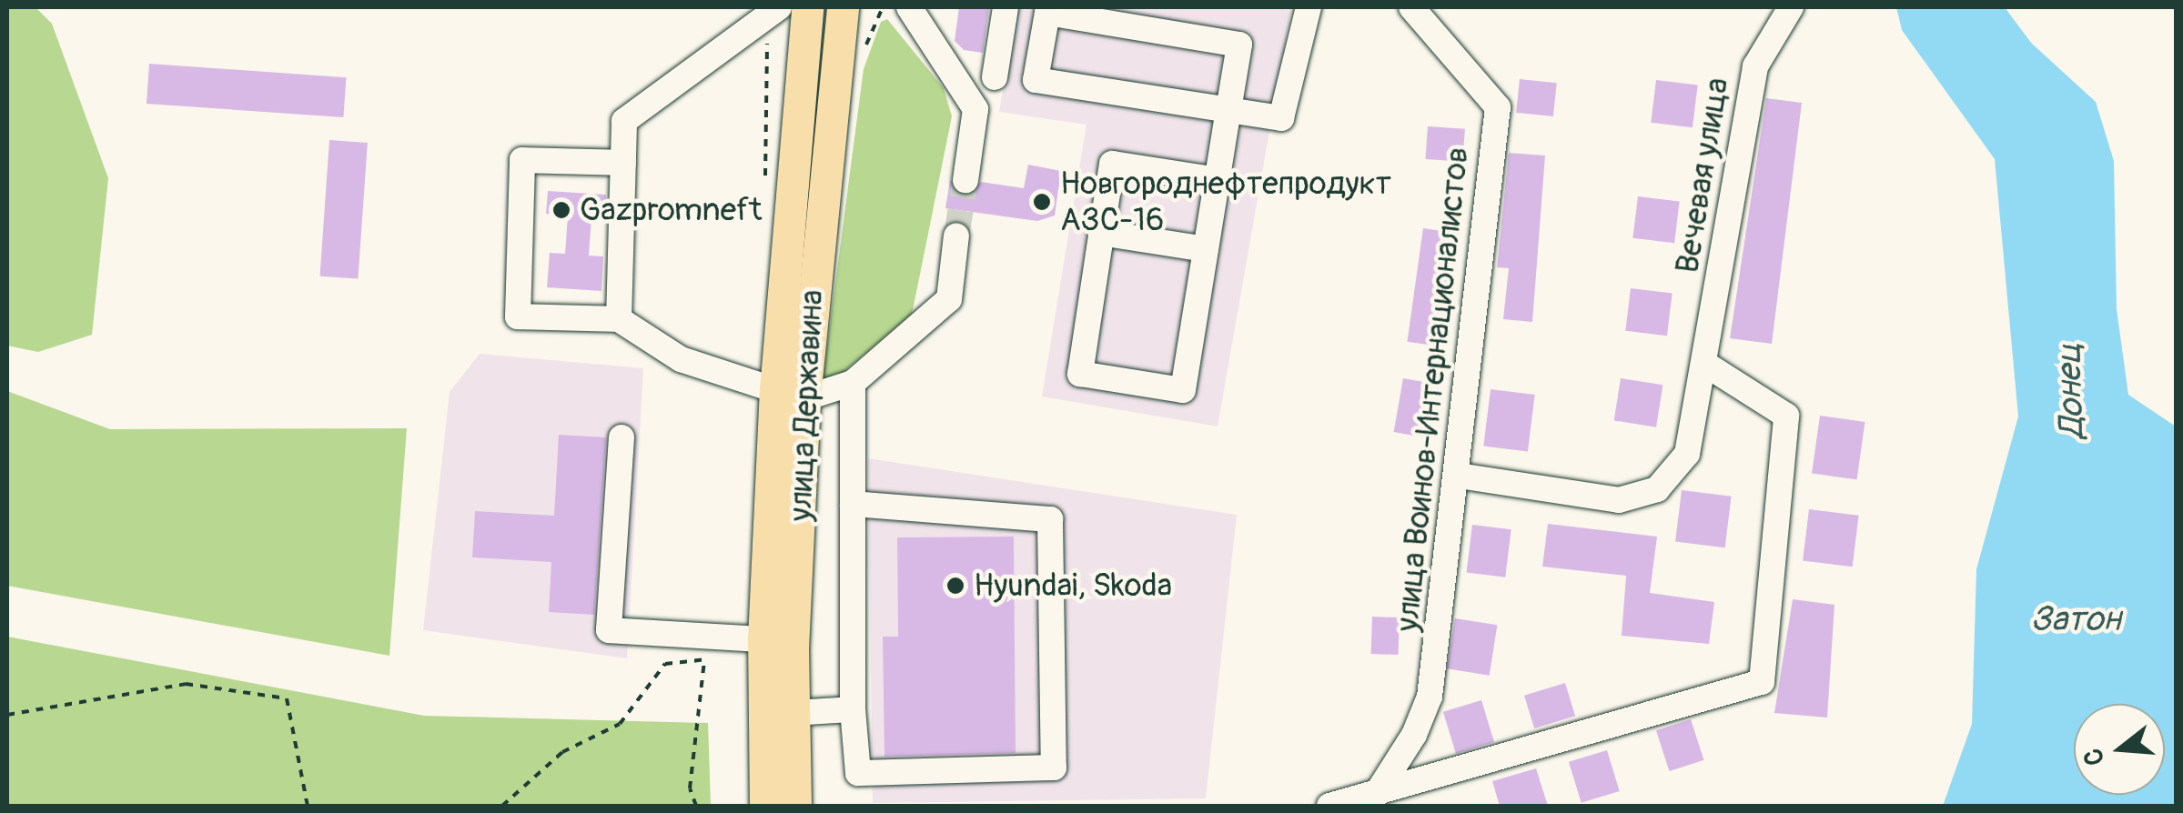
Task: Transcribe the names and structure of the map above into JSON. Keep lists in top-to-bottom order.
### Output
{
  "streets": {
    "main road": ["улица Державина"],
    "street": ["Вечевая улица", "улица Воинов-Интернационалистов"]
  },
  "crossings": [
    ["Вечевая улица", "улица Воинов-Интернационалистов"]
  ],
  "water": ["Донец", "Затон"],
  "places": ["Новгороднефтепродукт АЗС-16", "Gazpromneft", "Hyundai, Skoda"],
  "north": "left"
}
